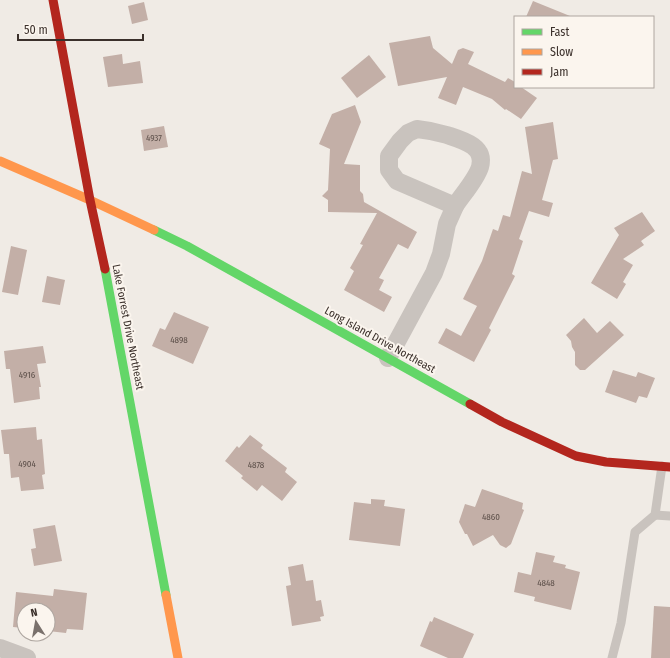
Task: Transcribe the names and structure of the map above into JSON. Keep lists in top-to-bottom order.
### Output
{
  "streets": {
    "street": ["Lake Forrest Drive Northeast", "Long Island Drive Northeast"]
  },
  "crossings": [
    ["Lake Forrest Drive Northeast", "Long Island Drive Northeast"]
  ],
  "house_numbers": [
    "4937",
    "4898",
    "4916",
    "4904",
    "4878",
    "4860",
    "4848"
  ],
  "legend": ["Fast", "Slow", "Jam"],
  "scale_bar": "50 m",
  "north": "top"
}
